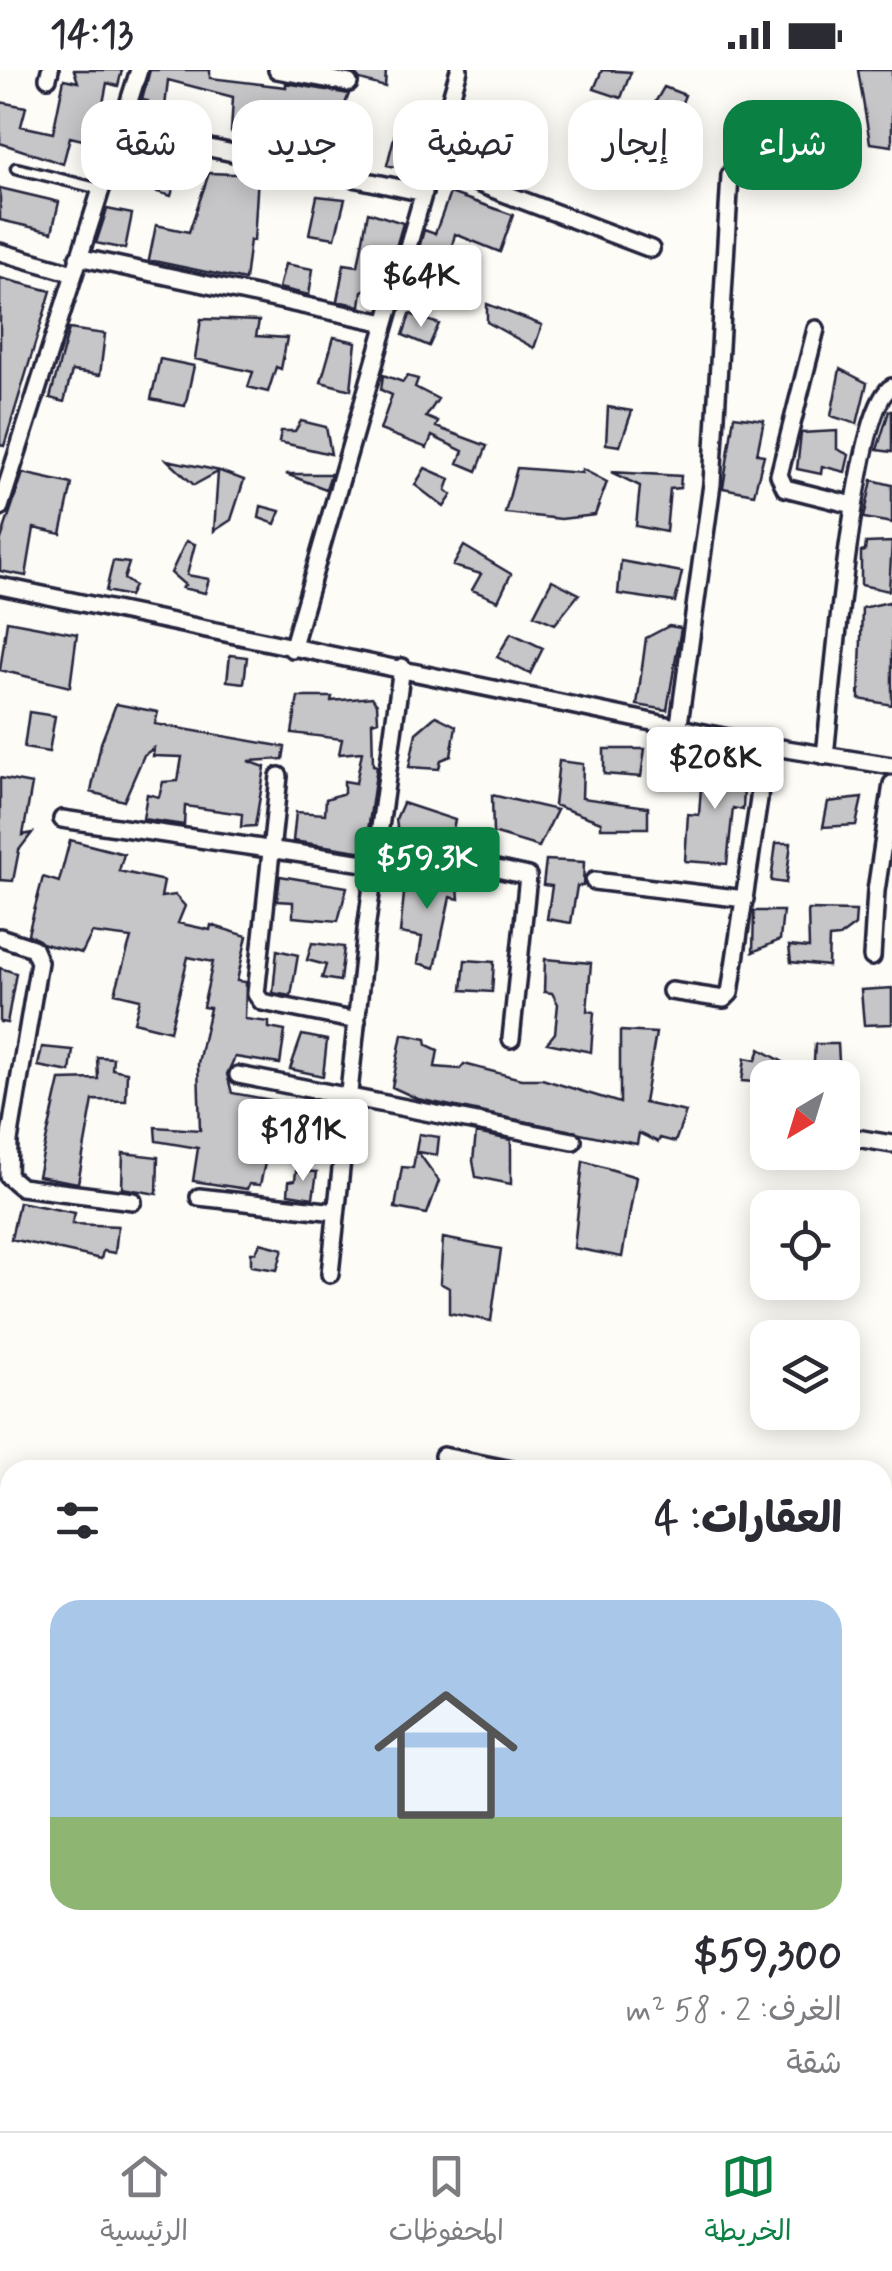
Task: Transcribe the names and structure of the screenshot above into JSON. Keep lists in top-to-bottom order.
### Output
{
  "north": "bottom left",
  "page": {
    "status": "14:13",
    "chip": [
      "شراء",
      "إيجار",
      "تصفية",
      "جديد",
      "شقة"
    ],
    "price": [
      "$64K",
      "$208K",
      "$59.3K",
      "$181K"
    ],
    "heading": "العقارات: 4",
    "list": [
      {
        "name": "$59,300",
        "note": "الغرف: 2 · 58 m² · شقة"
      }
    ],
    "tabs": ["الخريطة", "المحفوظات", "الرئيسية"]
  }
}
